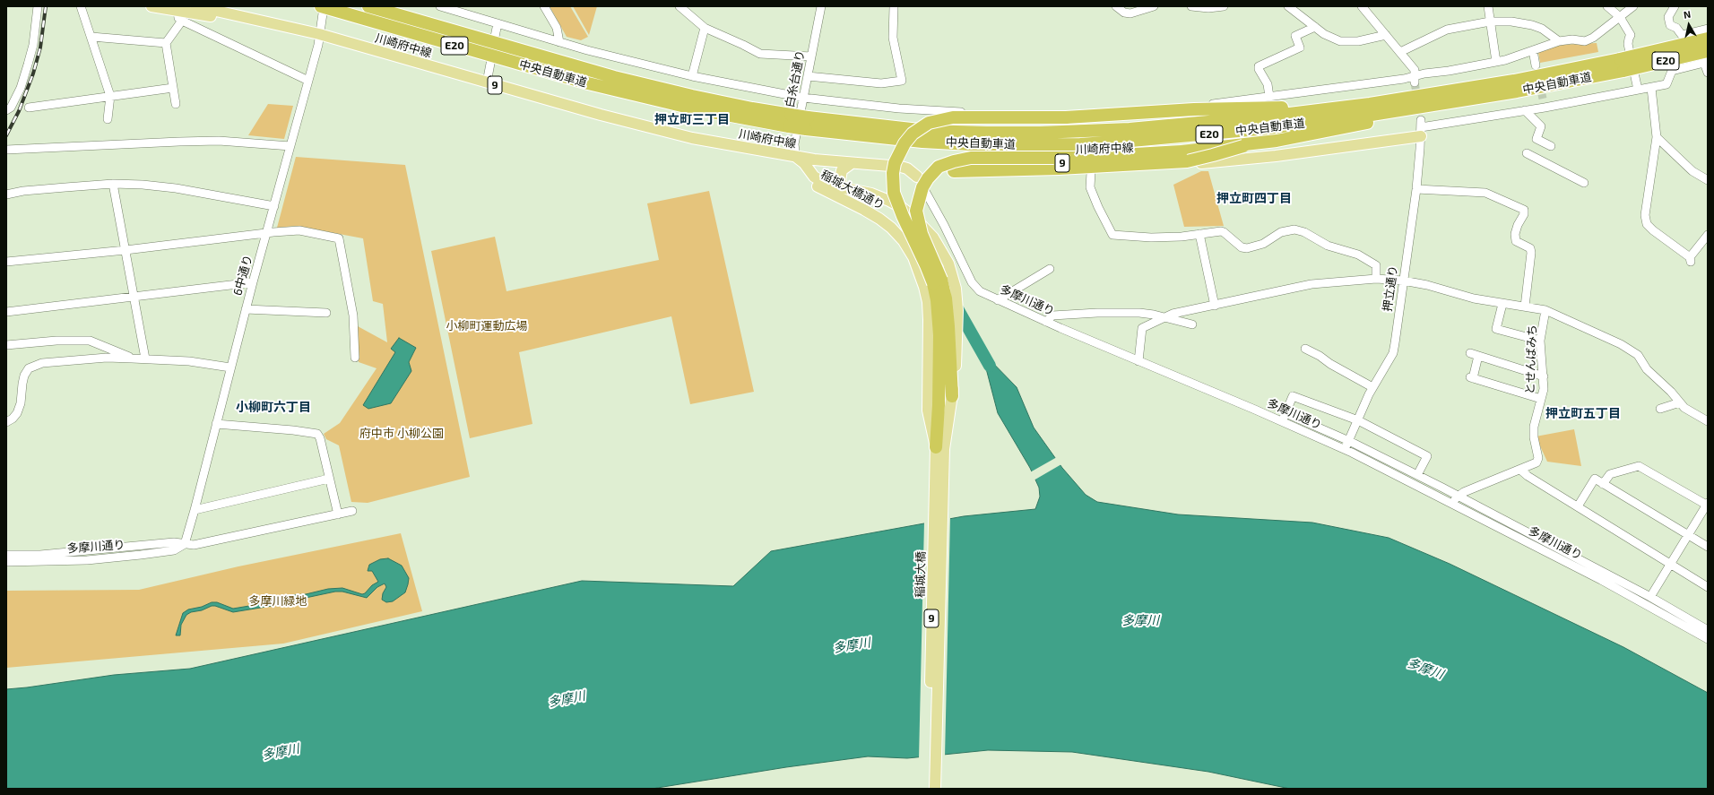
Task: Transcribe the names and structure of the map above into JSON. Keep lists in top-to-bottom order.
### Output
{
  "streets": {
    "highway": ["E20", "中央自動車道"],
    "main road": [
      "川崎府中線",
      "9",
      "稲城大橋通り",
      "稲城大橋"
    ],
    "street": [
      "白糸台通り",
      "6中通り",
      "押立通り",
      "多摩川通り",
      "とせんばみち"
    ]
  },
  "crossings": [
    ["川崎府中線", "白糸台通り"],
    ["川崎府中線", "稲城大橋通り"],
    ["川崎府中線", "6中通り"],
    ["川崎府中線", "押立通り"],
    ["川崎府中線", "多摩川通り"],
    ["中央自動車道", "6中通り"],
    ["白糸台通り", "稲城大橋通り"],
    ["稲城大橋通り", "稲城大橋"],
    ["6中通り", "多摩川通り"],
    ["押立通り", "多摩川通り"],
    ["多摩川通り", "とせんばみち"]
  ],
  "districts": [
    "押立町三丁目",
    "押立町四丁目",
    "小柳町六丁目",
    "押立町五丁目"
  ],
  "water": ["多摩川"],
  "parks": ["小柳町運動広場", "府中市 小柳公園", "多摩川緑地"],
  "north": "top"
}
